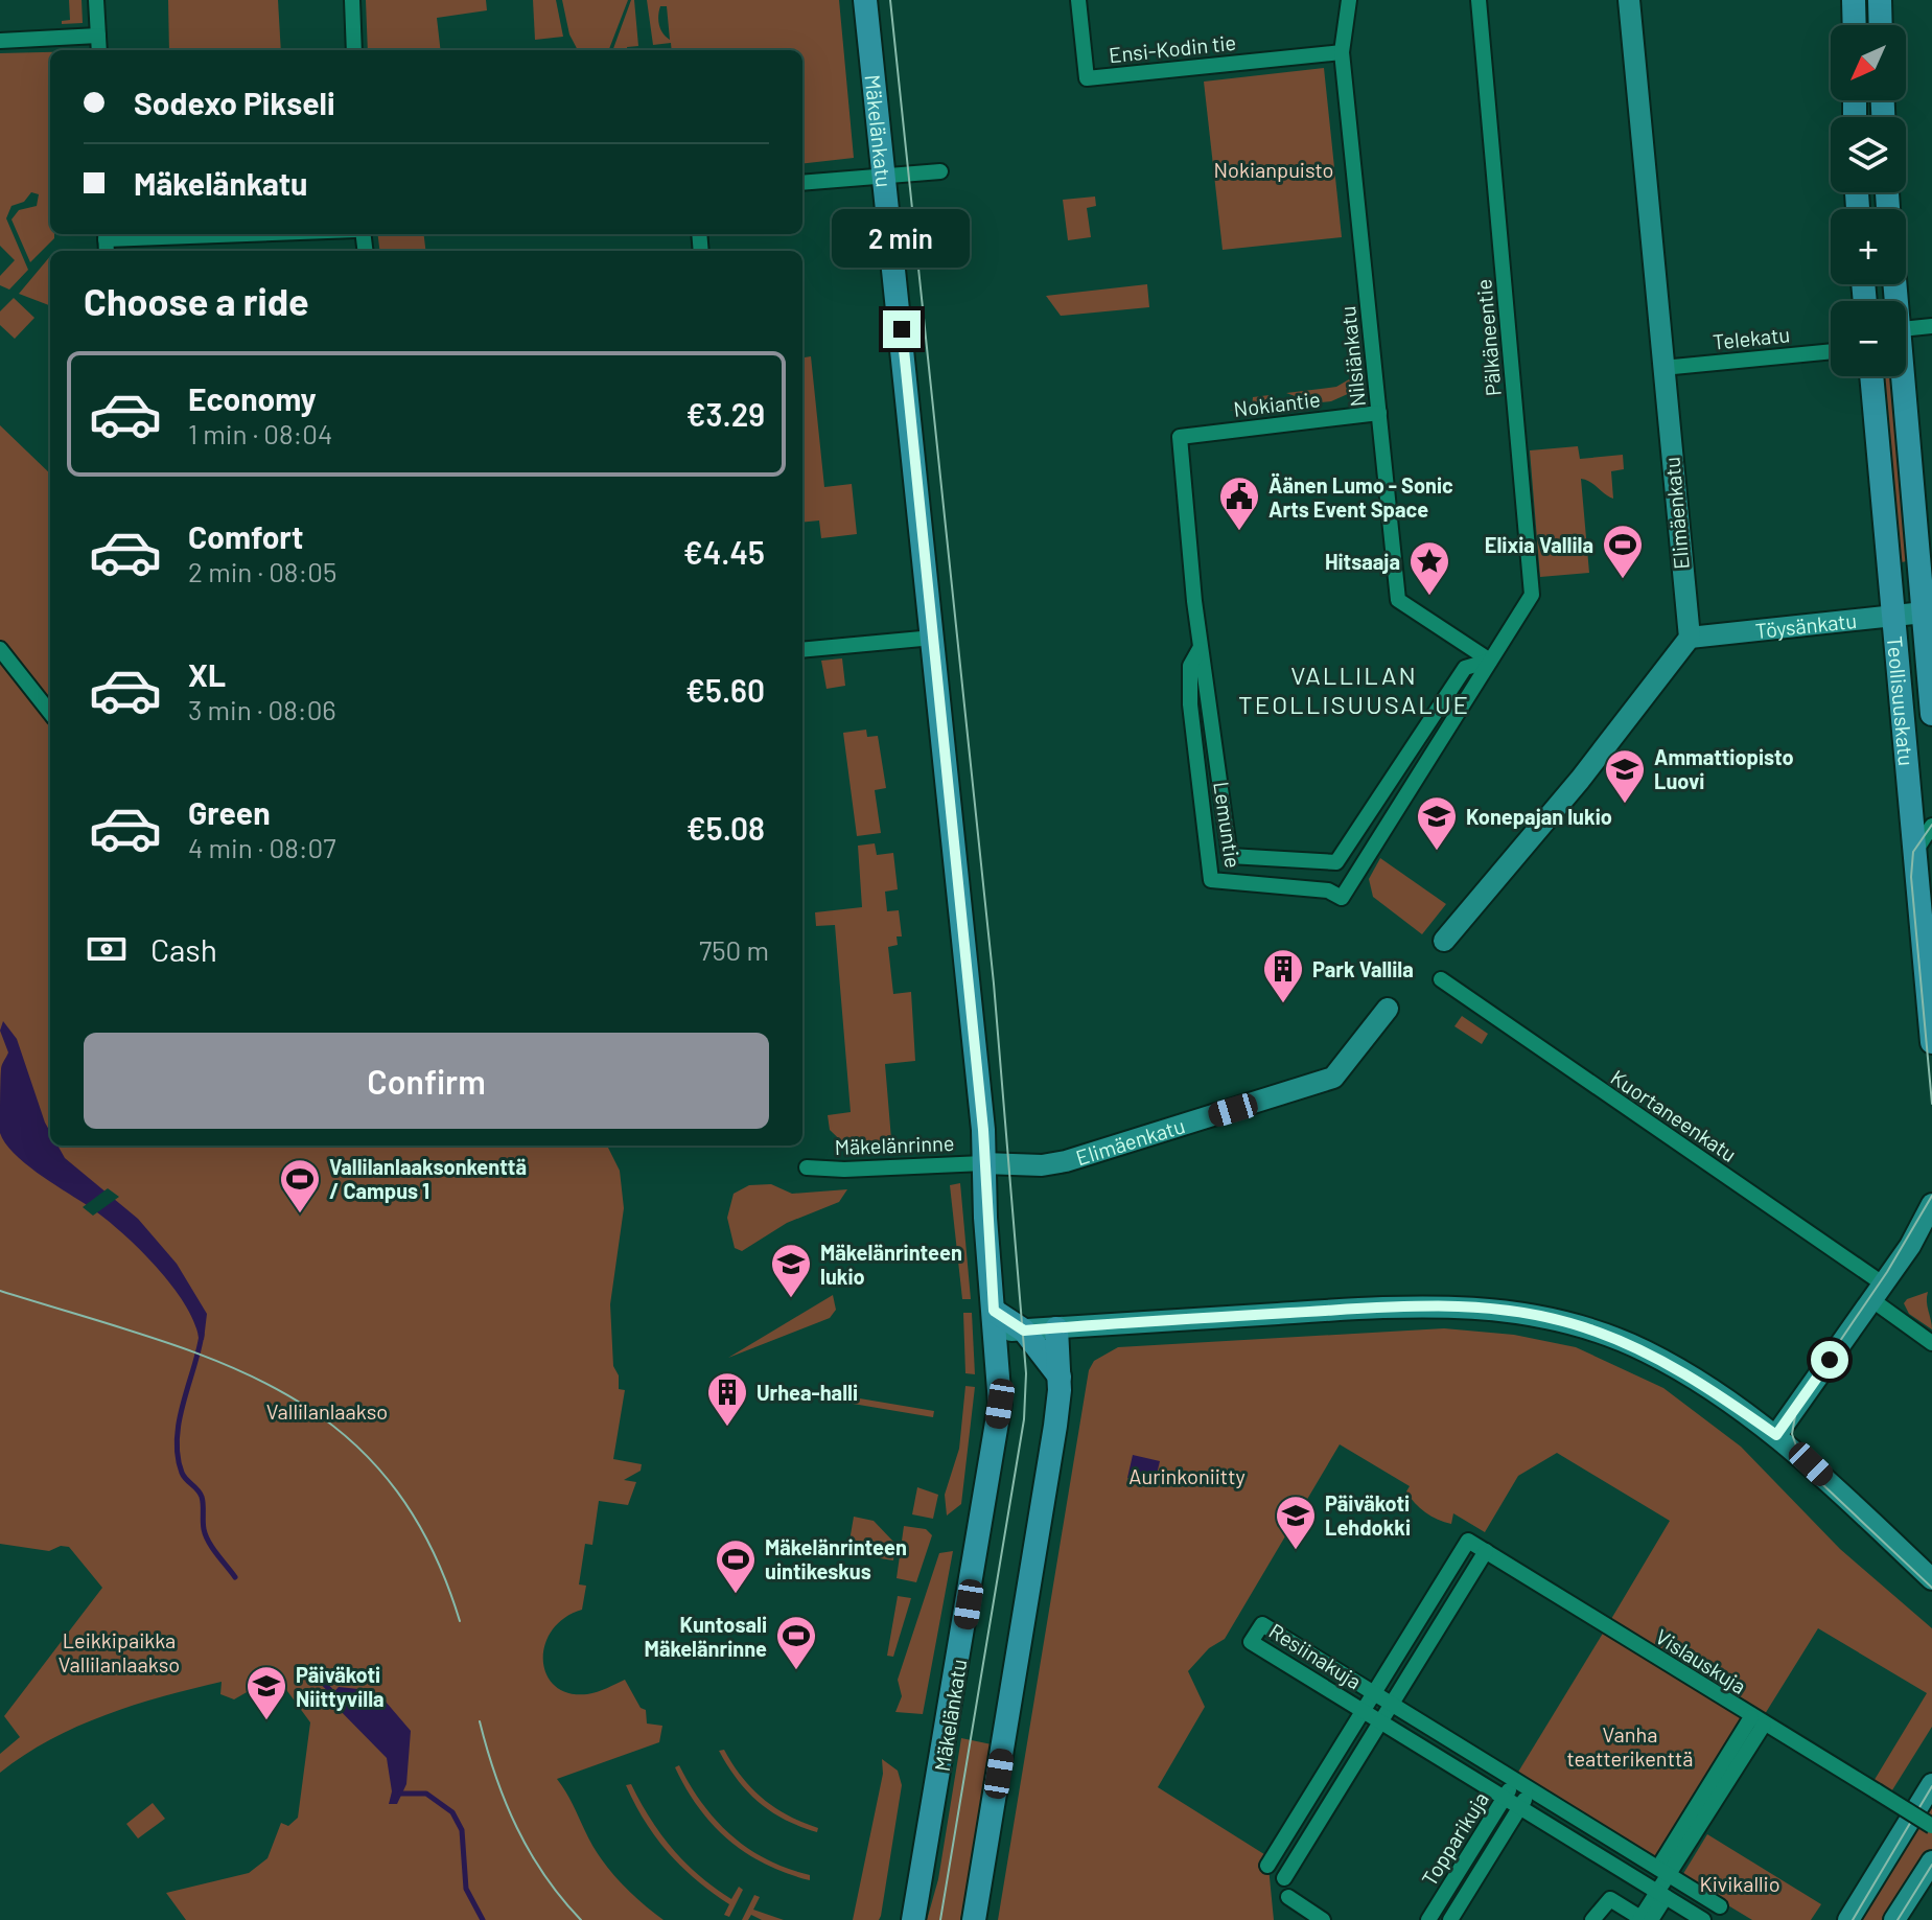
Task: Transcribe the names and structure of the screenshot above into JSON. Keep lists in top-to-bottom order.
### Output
{
  "streets": {
    "main road": ["Mäkelänkatu", "Teollisuuskatu"],
    "street": [
      "Ensi-Kodin tie",
      "Pälkäneentie",
      "Telekatu",
      "Nilsiänkatu",
      "Nokiantie",
      "Elimäenkatu",
      "Töysänkatu",
      "Lemuntie",
      "Kuortaneenkatu",
      "Mäkelänrinne",
      "Resiinakuja",
      "Vislauskuja",
      "Topparikuja"
    ]
  },
  "crossings": [
    ["Ensi-Kodin tie", "Nilsiänkatu"],
    ["Mäkelänkatu", "Elimäenkatu"],
    ["Mäkelänkatu", "Mäkelänrinne"],
    ["Pälkäneentie", "Nilsiänkatu"],
    ["Pälkäneentie", "Lemuntie"],
    ["Telekatu", "Elimäenkatu"],
    ["Nilsiänkatu", "Nokiantie"],
    ["Nokiantie", "Lemuntie"],
    ["Elimäenkatu", "Töysänkatu"],
    ["Elimäenkatu", "Mäkelänrinne"],
    ["Töysänkatu", "Teollisuuskatu"],
    ["Resiinakuja", "Topparikuja"]
  ],
  "districts": ["VALLILAN TEOLLISUUSALUE"],
  "parks": [
    "Nokianpuisto",
    "Vallilanlaakso",
    "Aurinkoniitty",
    "Leikkipaikka Vallilanlaakso",
    "Vanha teatterikenttä",
    "Kivikallio"
  ],
  "places": {
    "public building": ["Äänen Lumo - Sonic Arts Event Space"],
    "sports": [
      "Elixia Vallila",
      "Vallilanlaaksonkenttä / Campus 1",
      "Mäkelänrinteen uintikeskus",
      "Kuntosali Mäkelänrinne"
    ],
    "place": ["Hitsaaja"],
    "school or university": [
      "Ammattiopisto Luovi",
      "Konepajan lukio",
      "Mäkelänrinteen lukio",
      "Päiväkoti Lehdokki",
      "Päiväkoti Niittyvilla"
    ],
    "building": ["Park Vallila", "Urhea-halli"]
  },
  "north": "bottom left",
  "page": {
    "map_buttons": ["+", "−"],
    "banner": ["Sodexo Pikseli", "Mäkelänkatu"],
    "bubble": "2 min",
    "heading": "Choose a ride",
    "list": [
      {
        "name": "Economy",
        "note": "1 min · 08:04",
        "value": "€3.29"
      },
      {
        "name": "Comfort",
        "note": "2 min · 08:05",
        "value": "€4.45"
      },
      {
        "name": "XL",
        "note": "3 min · 08:06",
        "value": "€5.60"
      },
      {
        "name": "Green",
        "note": "4 min · 08:07",
        "value": "€5.08"
      }
    ],
    "pay": ["Cash", "750 m"],
    "buttons": "Confirm"
  }
}
